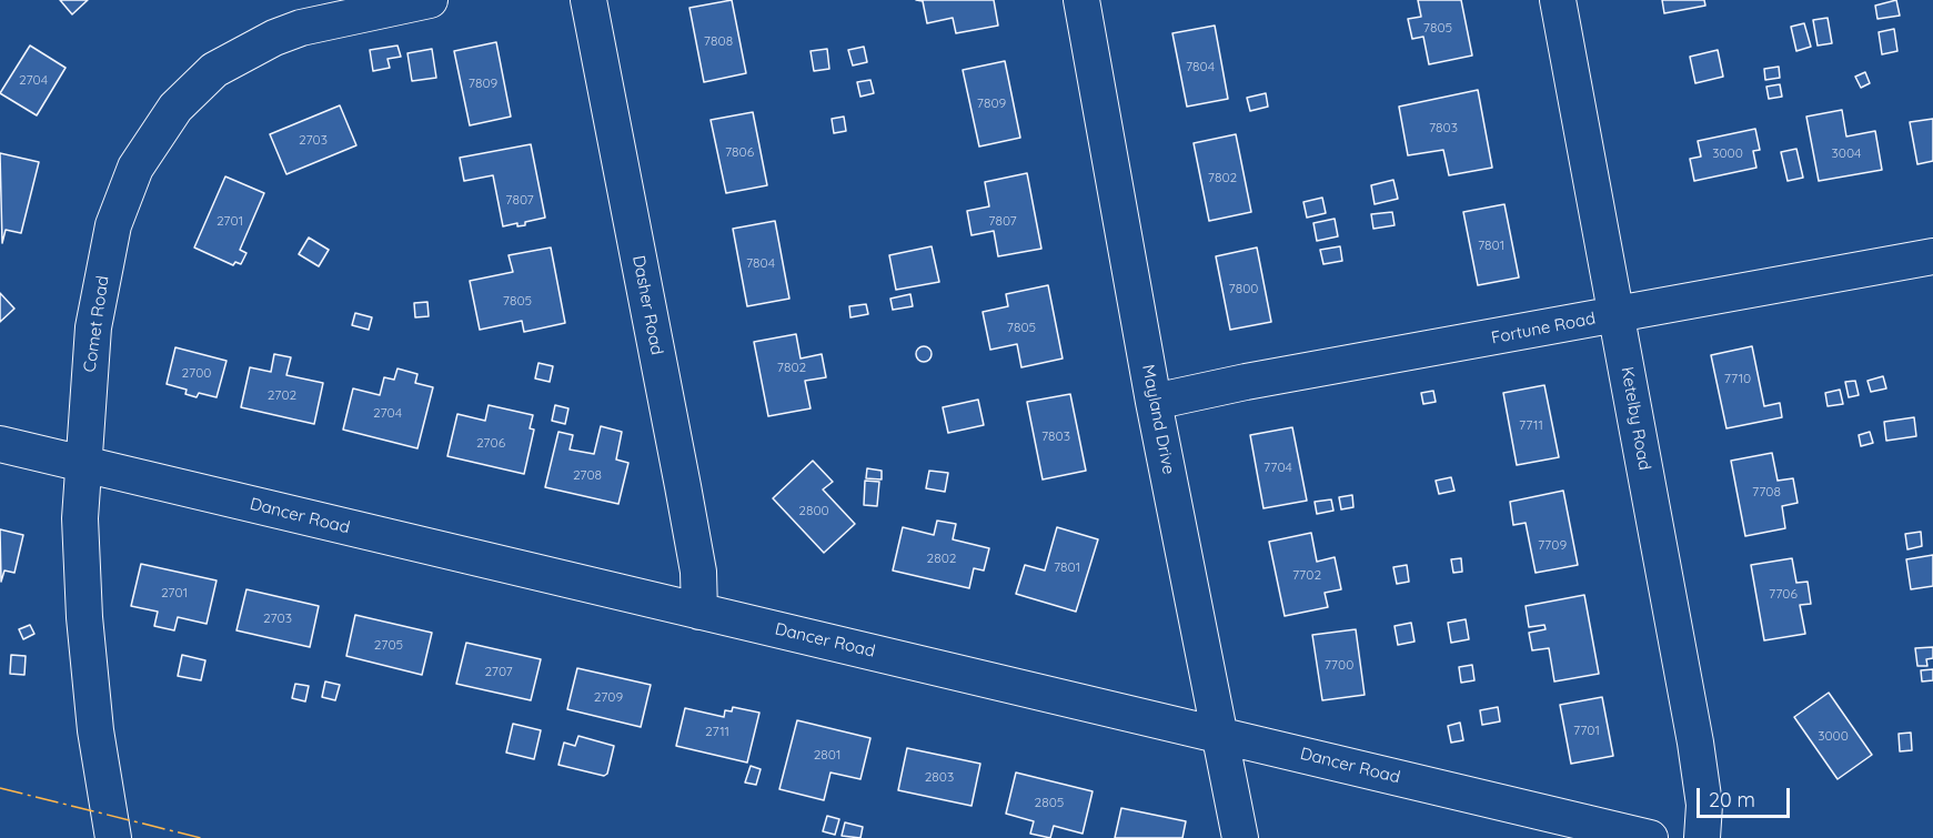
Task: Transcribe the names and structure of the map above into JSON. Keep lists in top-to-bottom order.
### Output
{
  "streets": {
    "street": [
      "Dasher Road",
      "Comet Road",
      "Fortune Road",
      "Ketelby Road",
      "Mayland Drive",
      "Dancer Road"
    ]
  },
  "crossings": [
    ["Dasher Road", "Dancer Road"],
    ["Comet Road", "Dancer Road"],
    ["Fortune Road", "Ketelby Road"],
    ["Fortune Road", "Mayland Drive"],
    ["Mayland Drive", "Dancer Road"]
  ],
  "house_numbers": [
    "7805",
    "7808",
    "7804",
    "2704",
    "7809",
    "7809",
    "7803",
    "2703",
    "7806",
    "3000",
    "3004",
    "7802",
    "7807",
    "2701",
    "7807",
    "7801",
    "7804",
    "7800",
    "7805",
    "7805",
    "7802",
    "2700",
    "7710",
    "2702",
    "2704",
    "7711",
    "7803",
    "2706",
    "7704",
    "2708",
    "7708",
    "2800",
    "7709",
    "2802",
    "7801",
    "7702",
    "2701",
    "7706",
    "2703",
    "2705",
    "7700",
    "2707",
    "2709",
    "7701",
    "2711",
    "3000",
    "2801",
    "2803",
    "2805"
  ],
  "scale_bar": "20 m"
}
